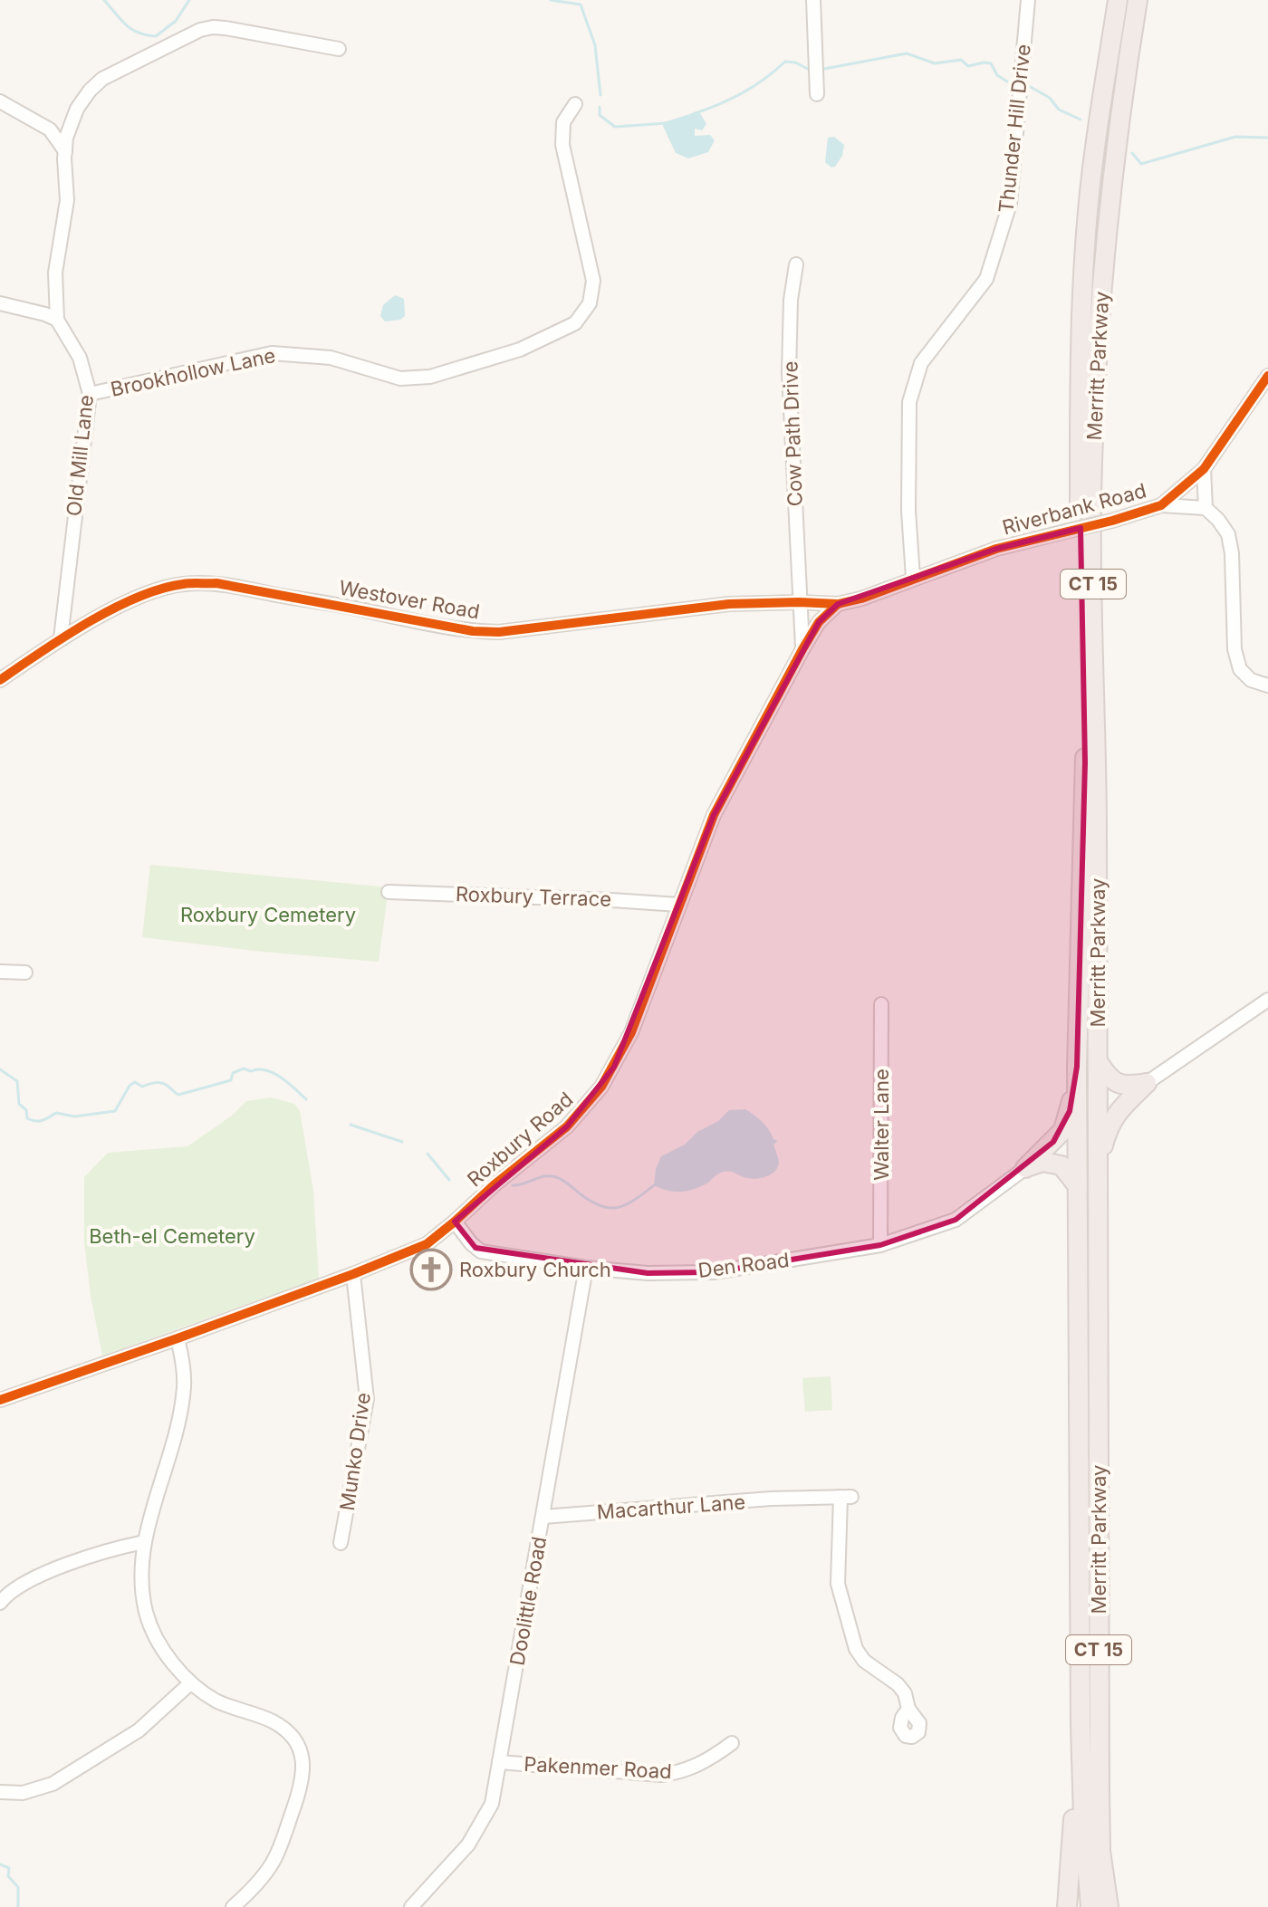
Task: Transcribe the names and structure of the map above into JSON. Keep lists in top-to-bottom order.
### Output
{
  "streets": {
    "highway": ["Merritt Parkway", "CT 15"],
    "street": [
      "Thunder Hill Drive",
      "Brookhollow Lane",
      "Cow Path Drive",
      "Old Mill Lane",
      "Riverbank Road",
      "Westover Road",
      "Roxbury Terrace",
      "Walter Lane",
      "Roxbury Road",
      "Den Road",
      "Munko Drive",
      "Macarthur Lane",
      "Doolittle Road",
      "Pakenmer Road"
    ]
  },
  "crossings": [
    ["Thunder Hill Drive", "Riverbank Road"],
    ["Brookhollow Lane", "Old Mill Lane"],
    ["Cow Path Drive", "Westover Road"],
    ["Old Mill Lane", "Westover Road"],
    ["Riverbank Road", "Westover Road"],
    ["Riverbank Road", "Roxbury Road"],
    ["Westover Road", "Roxbury Road"],
    ["Roxbury Terrace", "Roxbury Road"],
    ["Walter Lane", "Den Road"],
    ["Roxbury Road", "Den Road"],
    ["Roxbury Road", "Munko Drive"],
    ["Den Road", "Doolittle Road"],
    ["Macarthur Lane", "Doolittle Road"],
    ["Doolittle Road", "Pakenmer Road"]
  ],
  "parks": ["Roxbury Cemetery", "Beth-el Cemetery"],
  "places": {
    "church": ["Roxbury Church"]
  }
}
